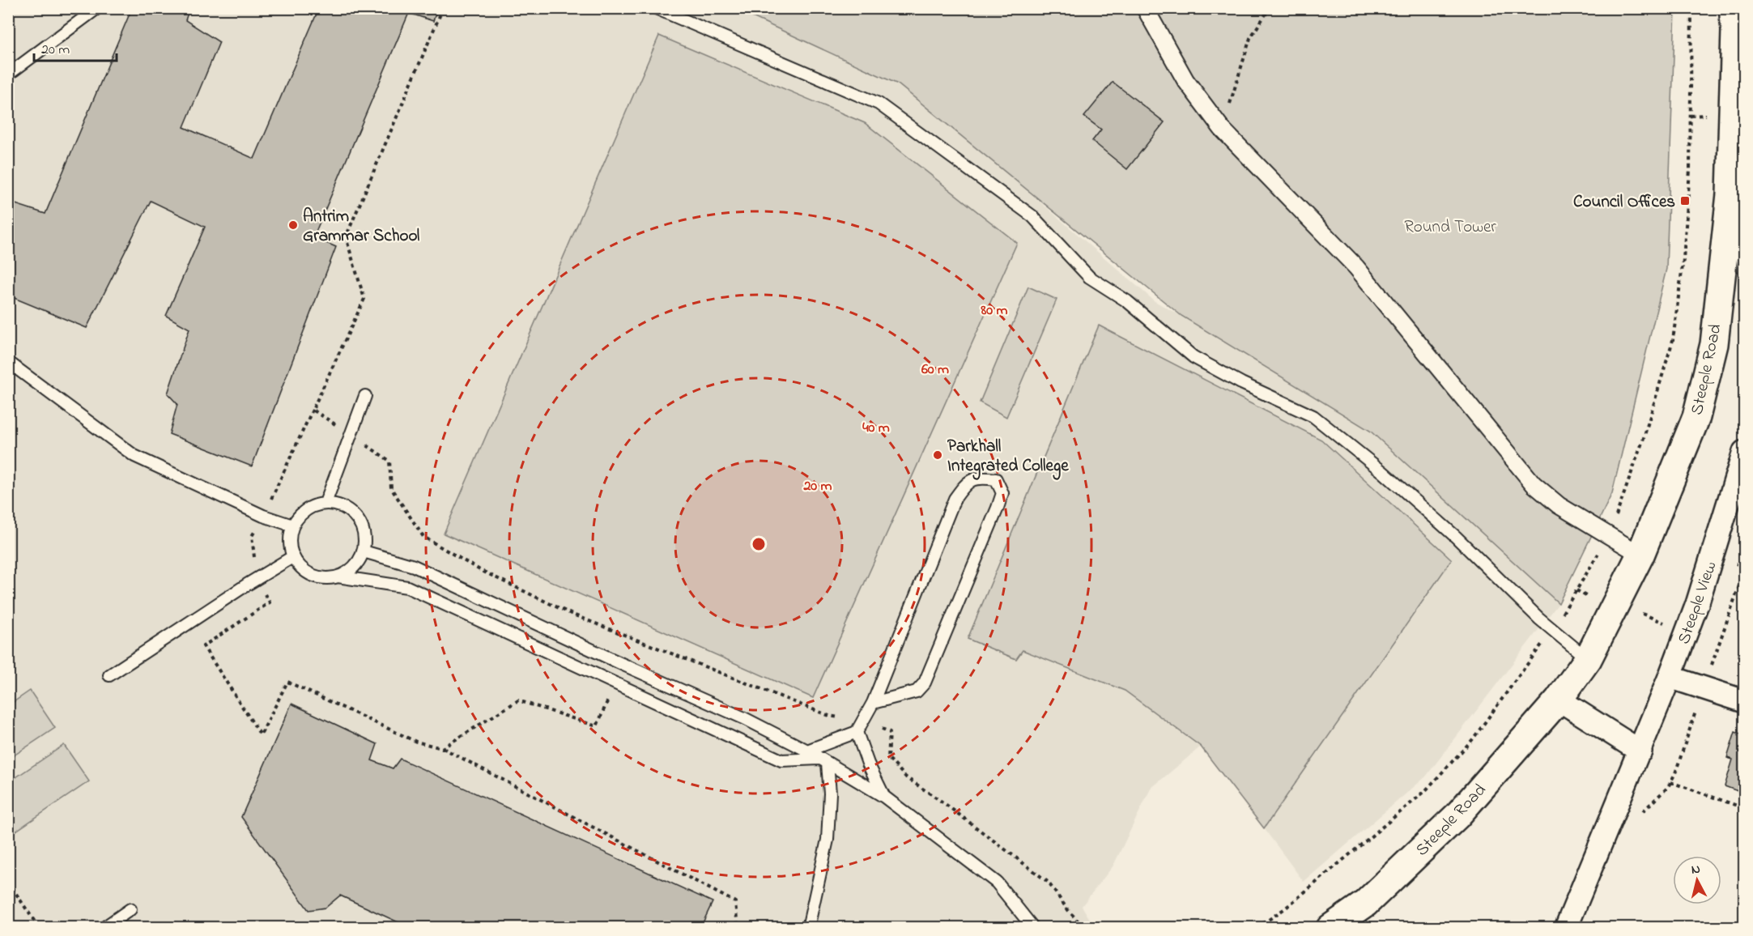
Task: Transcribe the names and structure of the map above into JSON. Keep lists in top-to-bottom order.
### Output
{
  "streets": {
    "street": ["Steeple Road", "Steeple View"]
  },
  "parks": ["Round Tower"],
  "places": {
    "transit": ["Council Offices"],
    "other": ["Antrim Grammar School", "Parkhall Integrated College"]
  },
  "scale_bar": "20 m",
  "north": "top",
  "rings": [
    "80 m",
    "60 m",
    "40 m",
    "20 m"
  ]
}
